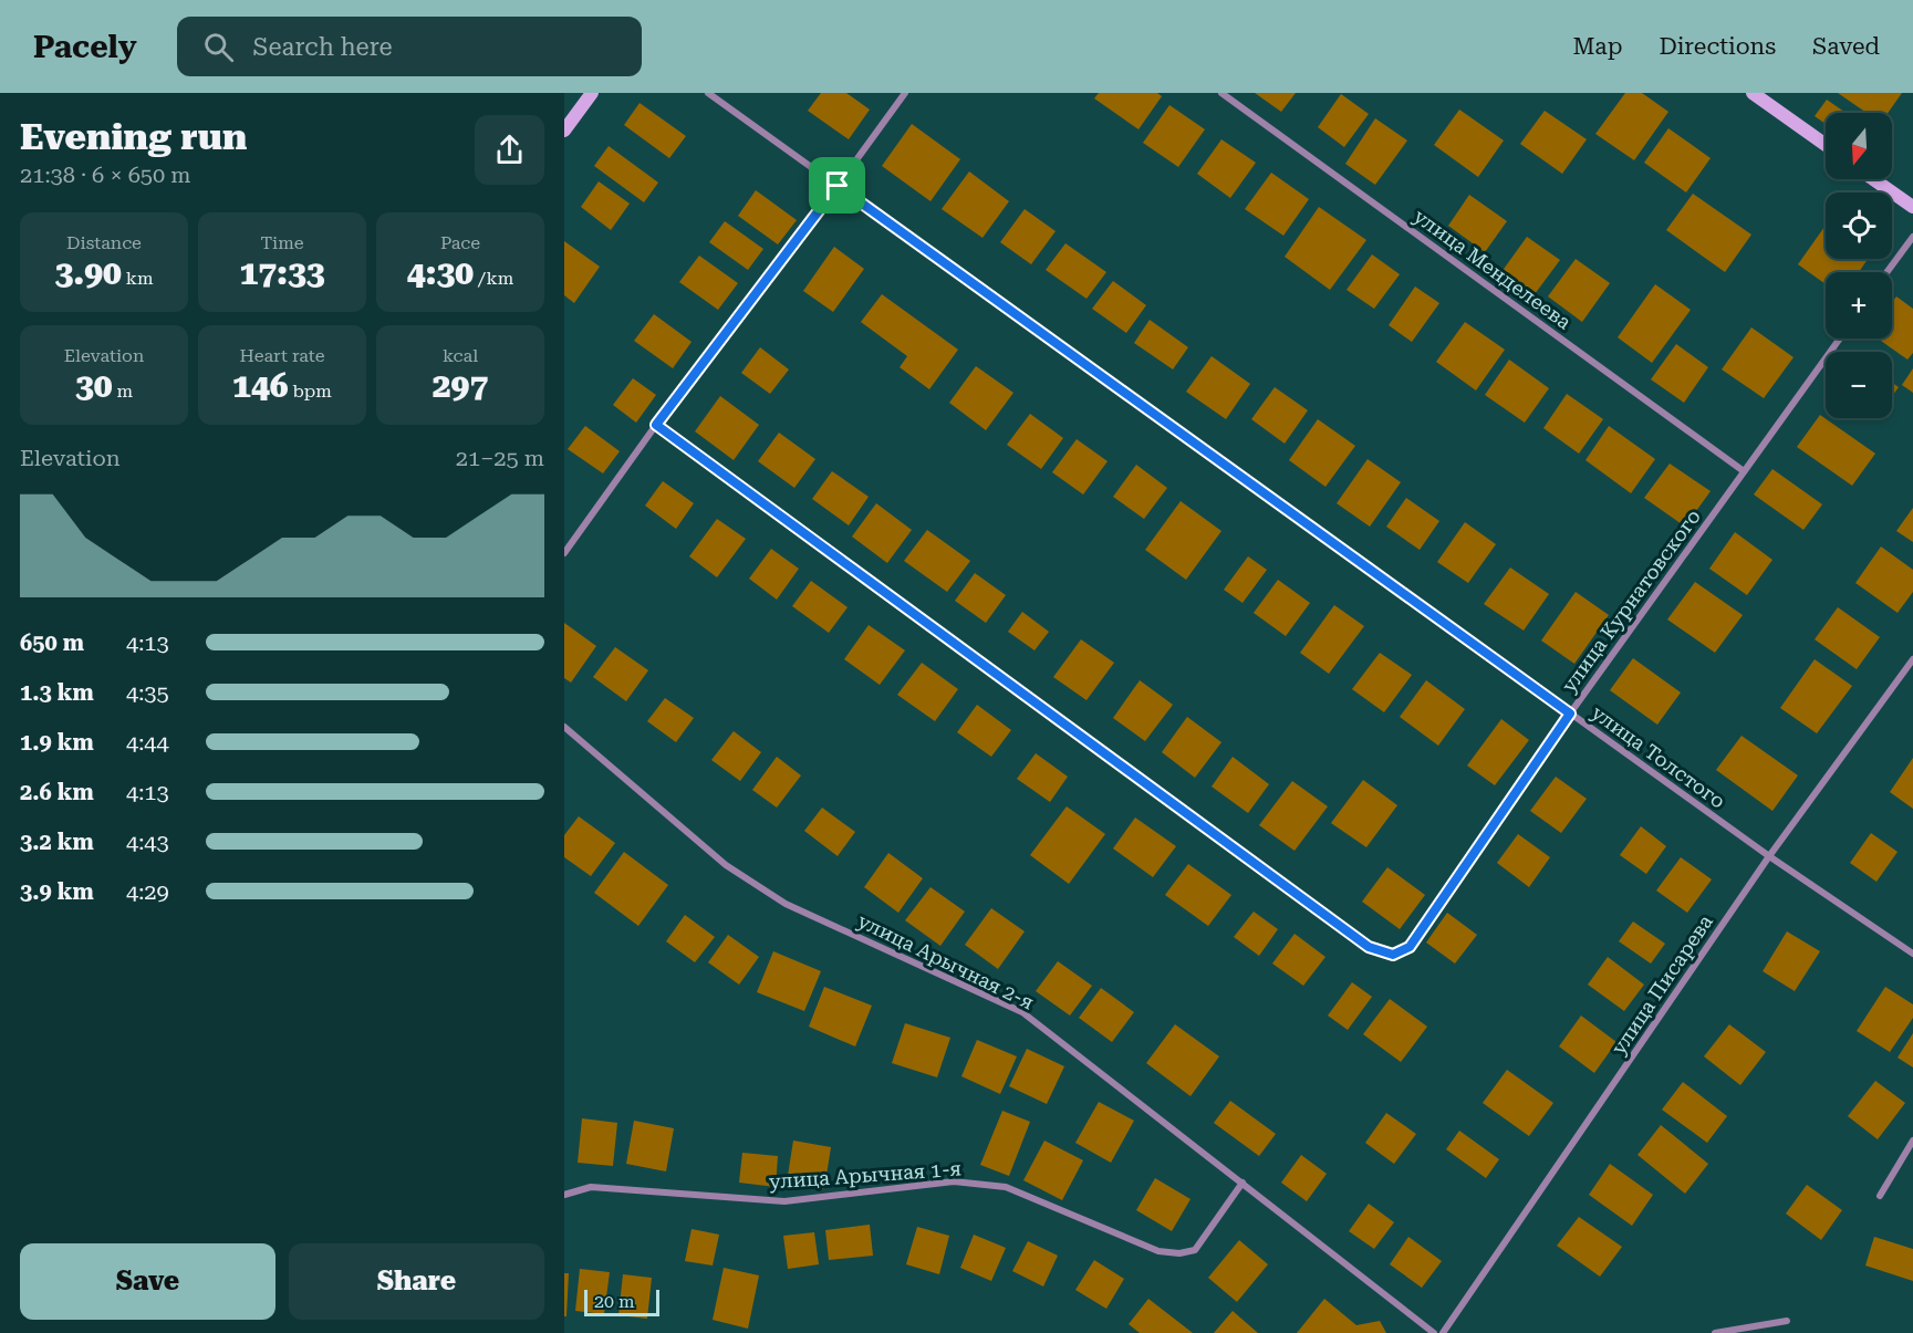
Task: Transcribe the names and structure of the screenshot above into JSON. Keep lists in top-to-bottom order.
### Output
{
  "streets": {
    "street": [
      "улица Менделеева",
      "улица Курнатовского",
      "улица Толстого",
      "улица Арычная 2-я",
      "улица Писарева",
      "улица Арычная 1-я"
    ]
  },
  "crossings": [
    ["улица Менделеева", "улица Курнатовского"],
    ["улица Курнатовского", "улица Толстого"],
    ["улица Толстого", "улица Писарева"],
    ["улица Арычная 2-я", "улица Арычная 1-я"]
  ],
  "scale_bar": "20 m",
  "north": "bottom",
  "page": {
    "header": "Pacely",
    "search": "Search here",
    "nav": ["Map", "Directions", "Saved"],
    "heading": ["Evening run", "21:38 · 6 × 650 m"],
    "map_buttons": ["+", "−"],
    "stats": [
      ["Distance", "3.90 km"],
      ["Time", "17:33"],
      ["Pace", "4:30 /km"],
      ["Elevation", "30 m"],
      ["Heart rate", "146 bpm"],
      ["kcal", "297"]
    ],
    "chart": ["Elevation", "21–25 m"],
    "list": [
      {
        "name": "650 m",
        "note": "4:13"
      },
      {
        "name": "1.3 km",
        "note": "4:35"
      },
      {
        "name": "1.9 km",
        "note": "4:44"
      },
      {
        "name": "2.6 km",
        "note": "4:13"
      },
      {
        "name": "3.2 km",
        "note": "4:43"
      },
      {
        "name": "3.9 km",
        "note": "4:29"
      }
    ],
    "buttons": ["Save", "Share"],
    "scale": "20 m"
  }
}
